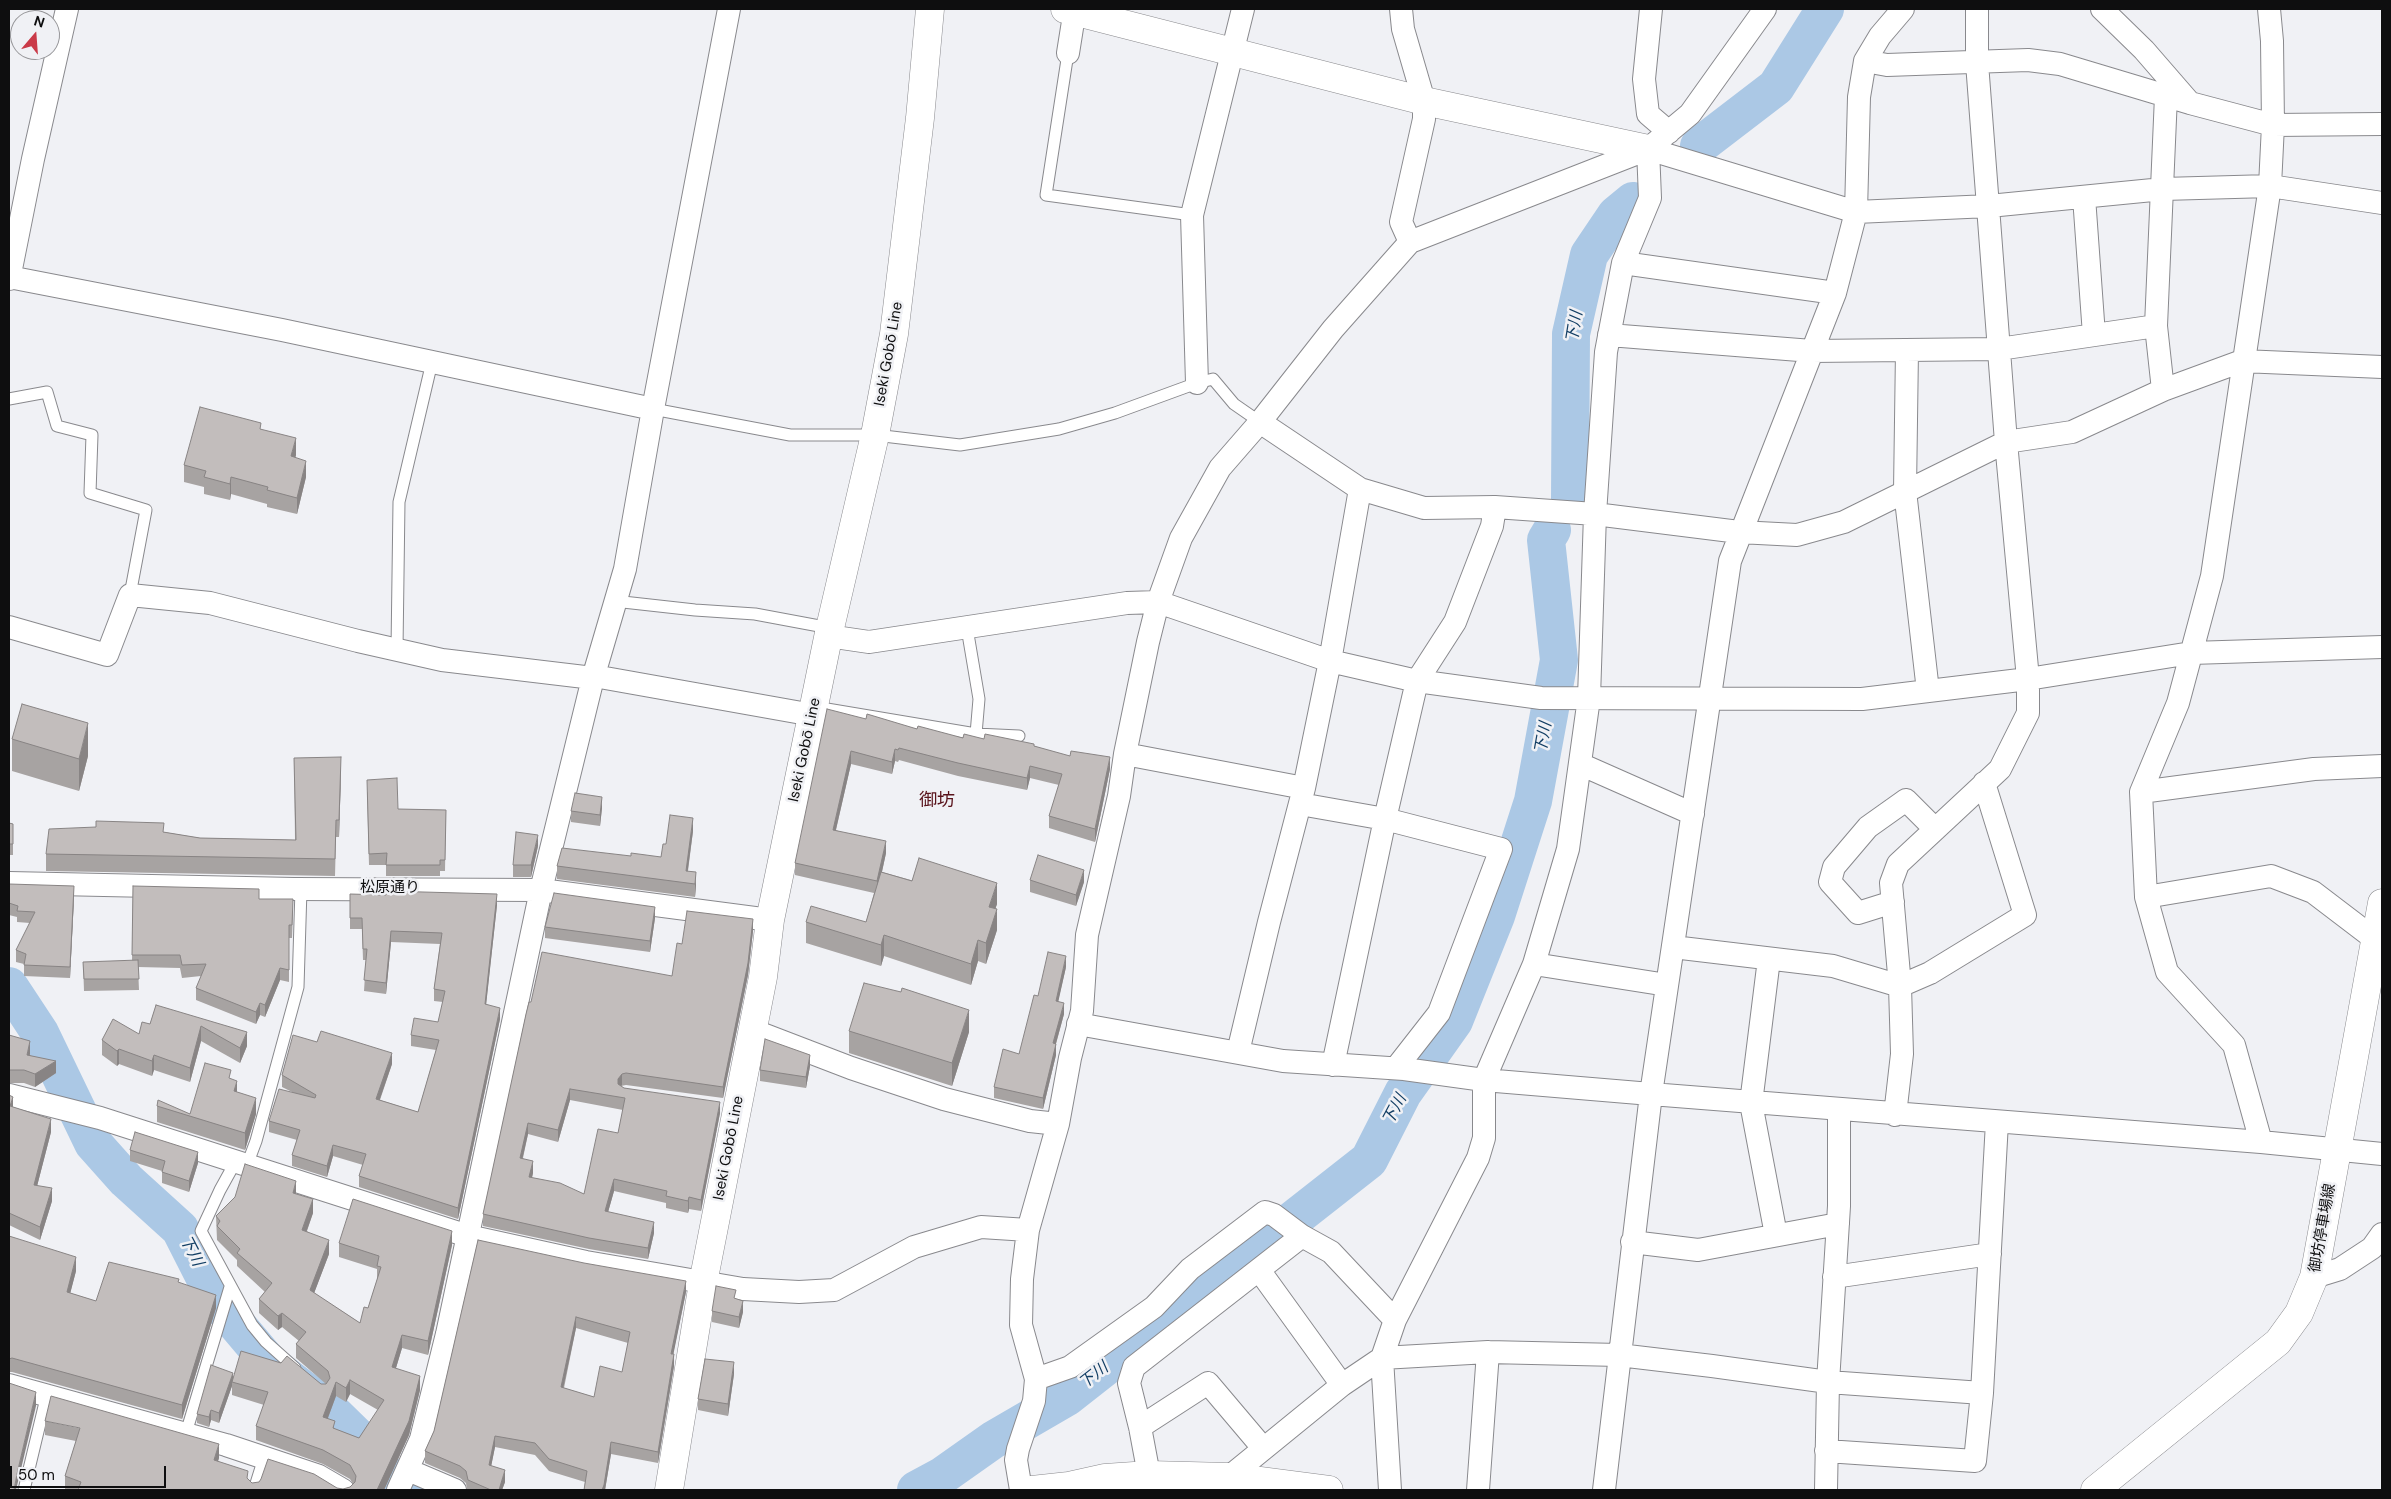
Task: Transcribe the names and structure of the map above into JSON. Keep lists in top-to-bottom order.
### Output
{
  "streets": {
    "main road": ["Iseki Gobō Line", "御坊停車場線"],
    "street": ["松原通り"]
  },
  "crossings": [
    ["Iseki Gobō Line", "松原通り"]
  ],
  "districts": ["御坊"],
  "water": ["下川"],
  "scale_bar": "50 m",
  "north": "top"
}
